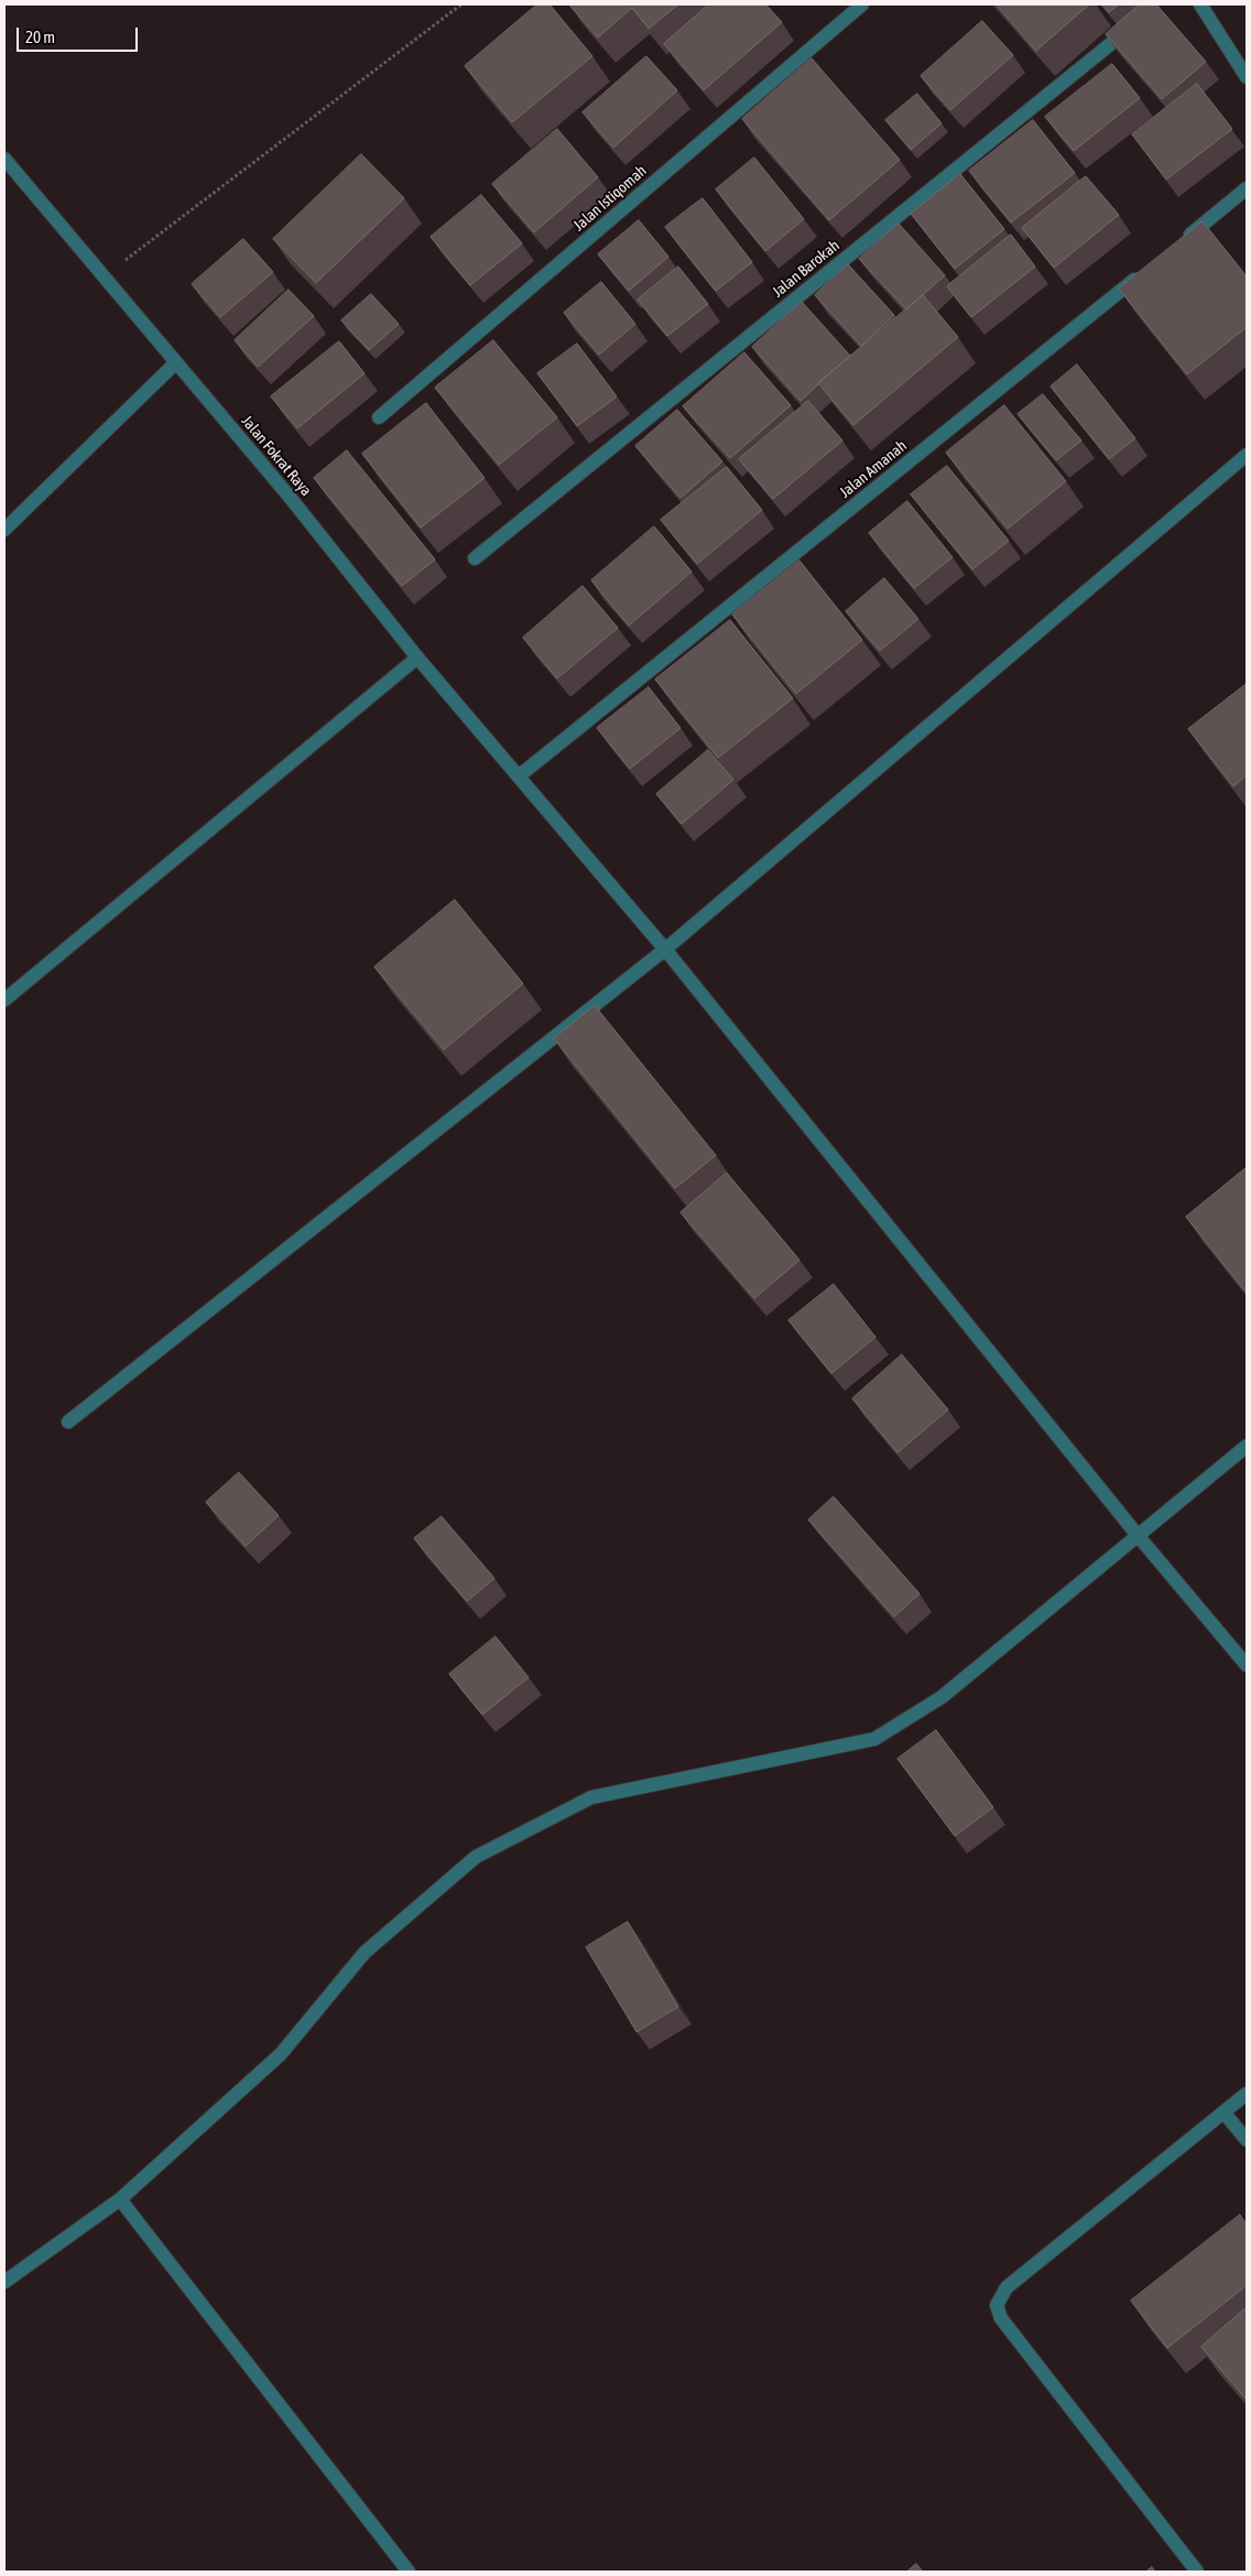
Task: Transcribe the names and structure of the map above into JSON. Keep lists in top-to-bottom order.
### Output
{
  "streets": {
    "street": [
      "Jalan Istiqomah",
      "Jalan Barokah",
      "Jalan Fokrat Raya",
      "Jalan Amanah"
    ]
  },
  "crossings": [
    ["Jalan Fokrat Raya", "Jalan Amanah"]
  ],
  "scale_bar": "20 m"
}
